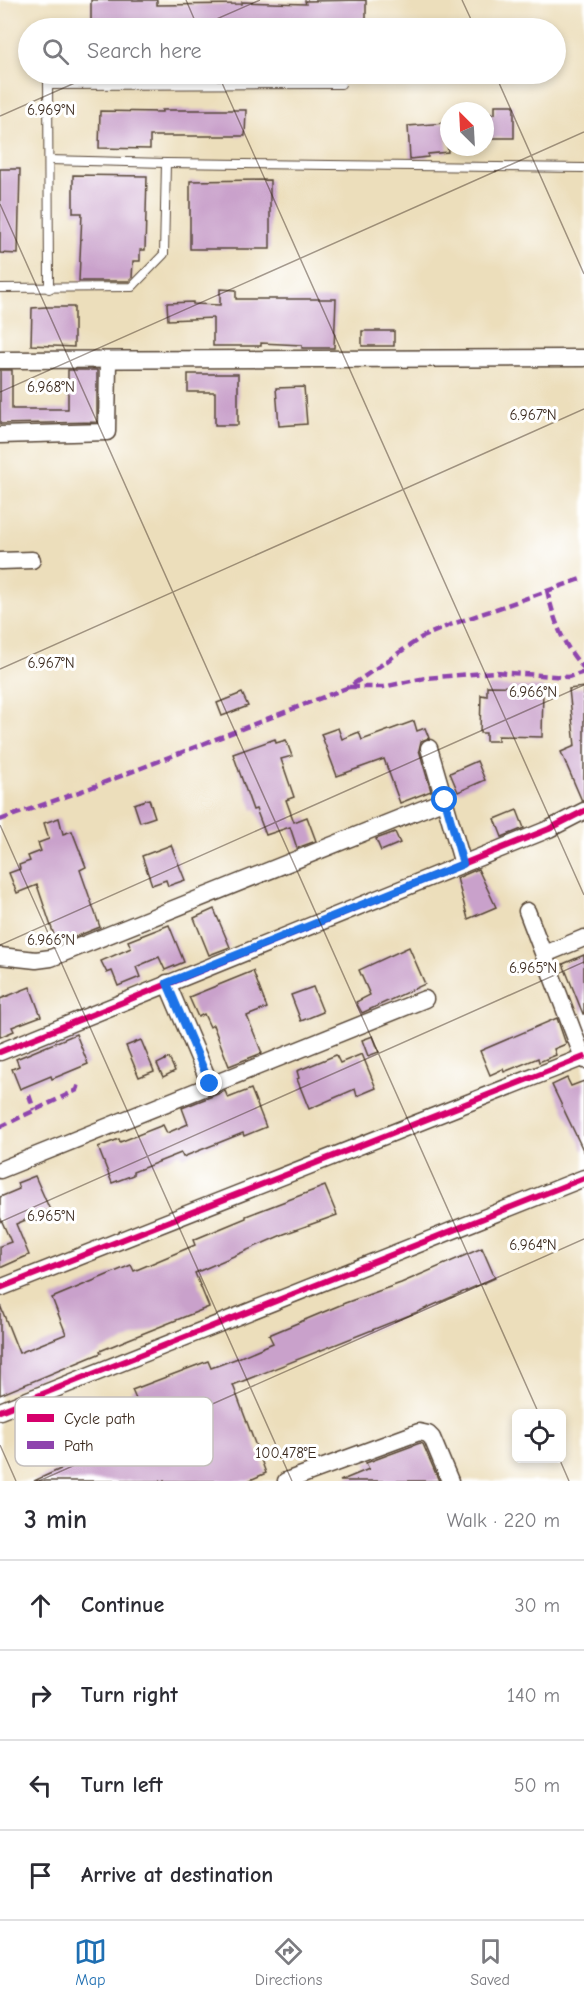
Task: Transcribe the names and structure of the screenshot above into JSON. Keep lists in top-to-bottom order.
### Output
{
  "legend": ["Cycle path", "Path"],
  "north": "top left",
  "page": {
    "search": "Search here",
    "heading": ["3 min", "Walk · 220 m"],
    "list": [
      ["Continue", "30 m"],
      ["Turn right", "140 m"],
      ["Turn left", "50 m"],
      "Arrive at destination"
    ],
    "nav": ["Map", "Directions", "Saved"]
  },
  "coordinates": [
    "6.969°N",
    "6.968°N",
    "6.967°N",
    "6.966°N",
    "6.965°N",
    "6.964°N",
    "100.478°E"
  ]
}
